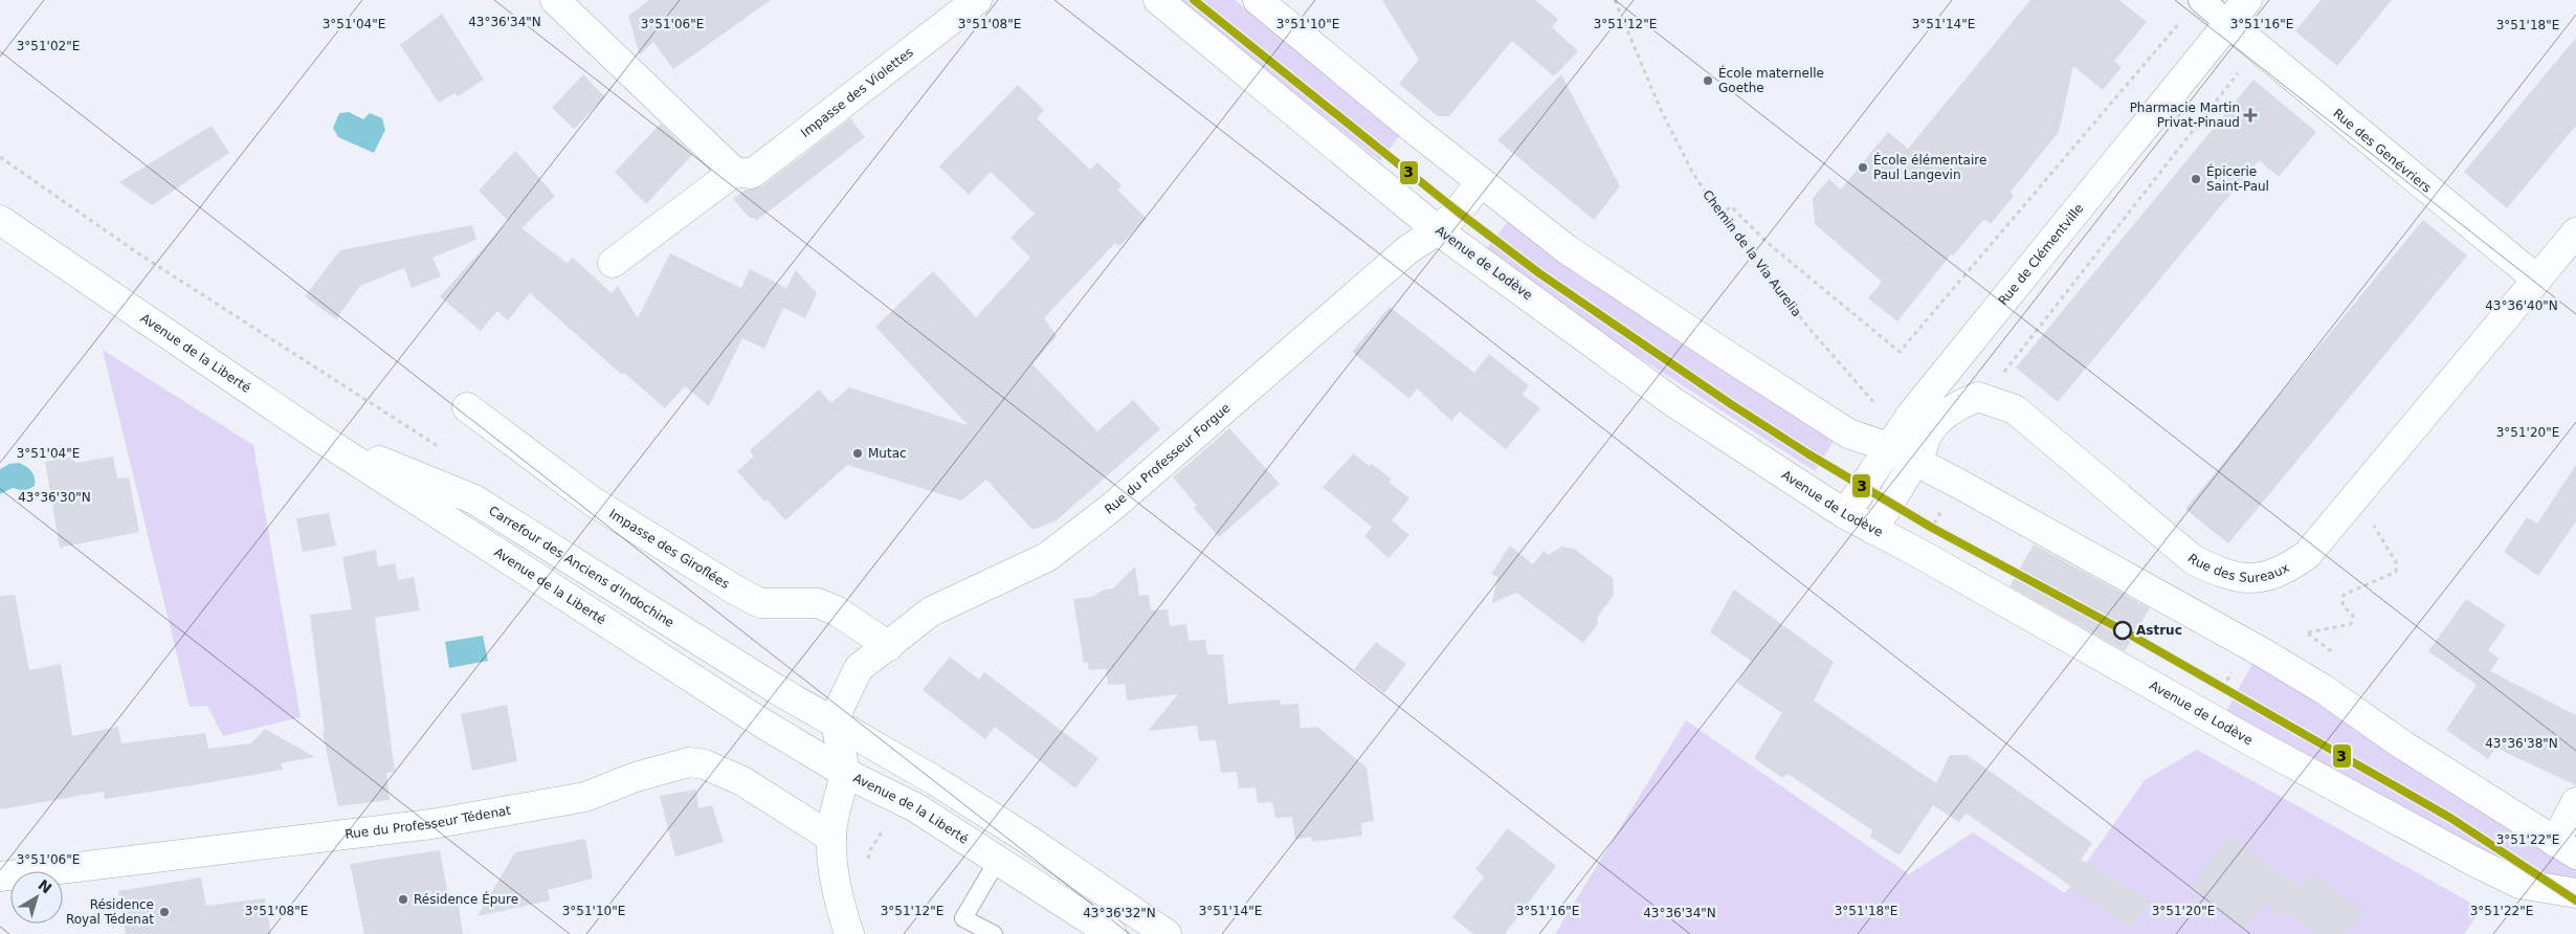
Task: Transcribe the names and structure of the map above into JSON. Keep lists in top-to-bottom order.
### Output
{
  "streets": {
    "street": [
      "Impasse des Violettes",
      "Rue des Genévriers",
      "Rue de Clémentville",
      "Avenue de Lodève",
      "Avenue de la Liberté",
      "Rue du Professeur Forgue",
      "Impasse des Giroflées",
      "Rue des Sureaux",
      "Carrefour des Anciens d'Indochine",
      "Rue du Professeur Tédenat"
    ],
    "path": ["Chemin de la Via Aurelia"]
  },
  "crossings": [
    ["Rue des Genévriers", "Rue de Clémentville"],
    ["Rue des Genévriers", "Rue des Sureaux"],
    ["Rue de Clémentville", "Avenue de Lodève"],
    ["Avenue de Lodève", "Rue du Professeur Forgue"],
    ["Avenue de Lodève", "Rue des Sureaux"],
    ["Avenue de la Liberté", "Carrefour des Anciens d'Indochine"],
    ["Rue du Professeur Forgue", "Impasse des Giroflées"],
    ["Rue du Professeur Forgue", "Carrefour des Anciens d'Indochine"]
  ],
  "places": {
    "other": [
      "École maternelle Goethe",
      "École élémentaire Paul Langevin",
      "Épicerie Saint-Paul",
      "Mutac",
      "Astruc",
      "Résidence Épure",
      "Résidence Royal Tédenat"
    ],
    "health": ["Pharmacie Martin Privat-Pinaud"]
  },
  "lines": ["transit line 3"],
  "north": "top right",
  "coordinates": [
    "43°36'34\"N",
    "3°51'04\"E",
    "3°51'06\"E",
    "3°51'10\"E",
    "3°51'12\"E",
    "3°51'14\"E",
    "3°51'08\"E",
    "3°51'16\"E",
    "3°51'18\"E",
    "3°51'02\"E",
    "43°36'40\"N",
    "3°51'20\"E",
    "43°36'30\"N",
    "43°36'38\"N",
    "3°51'22\"E",
    "43°36'32\"N"
  ]
}
